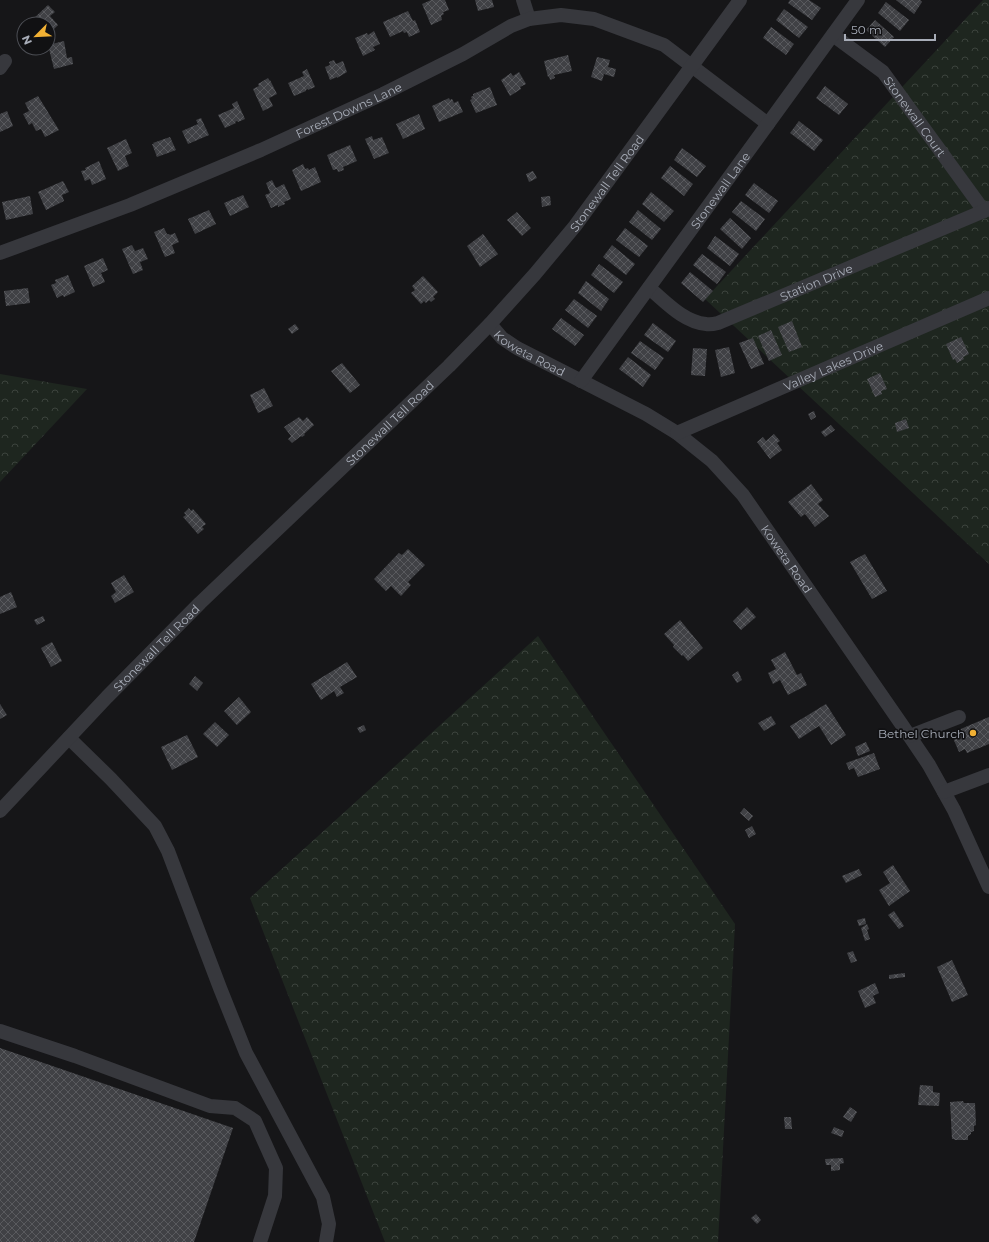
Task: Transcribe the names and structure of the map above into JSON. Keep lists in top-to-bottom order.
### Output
{
  "streets": {
    "street": [
      "Forest Downs Lane",
      "Stonewall Court",
      "Stonewall Tell Road",
      "Stonewall Lane",
      "Station Drive",
      "Koweta Road",
      "Valley Lakes Drive"
    ]
  },
  "crossings": [
    ["Forest Downs Lane", "Stonewall Tell Road"],
    ["Forest Downs Lane", "Stonewall Lane"],
    ["Stonewall Court", "Stonewall Lane"],
    ["Stonewall Court", "Station Drive"],
    ["Stonewall Tell Road", "Koweta Road"],
    ["Stonewall Lane", "Station Drive"],
    ["Stonewall Lane", "Koweta Road"],
    ["Koweta Road", "Valley Lakes Drive"]
  ],
  "places": ["Bethel Church"],
  "scale_bar": "50 m",
  "north": "bottom left"
}
